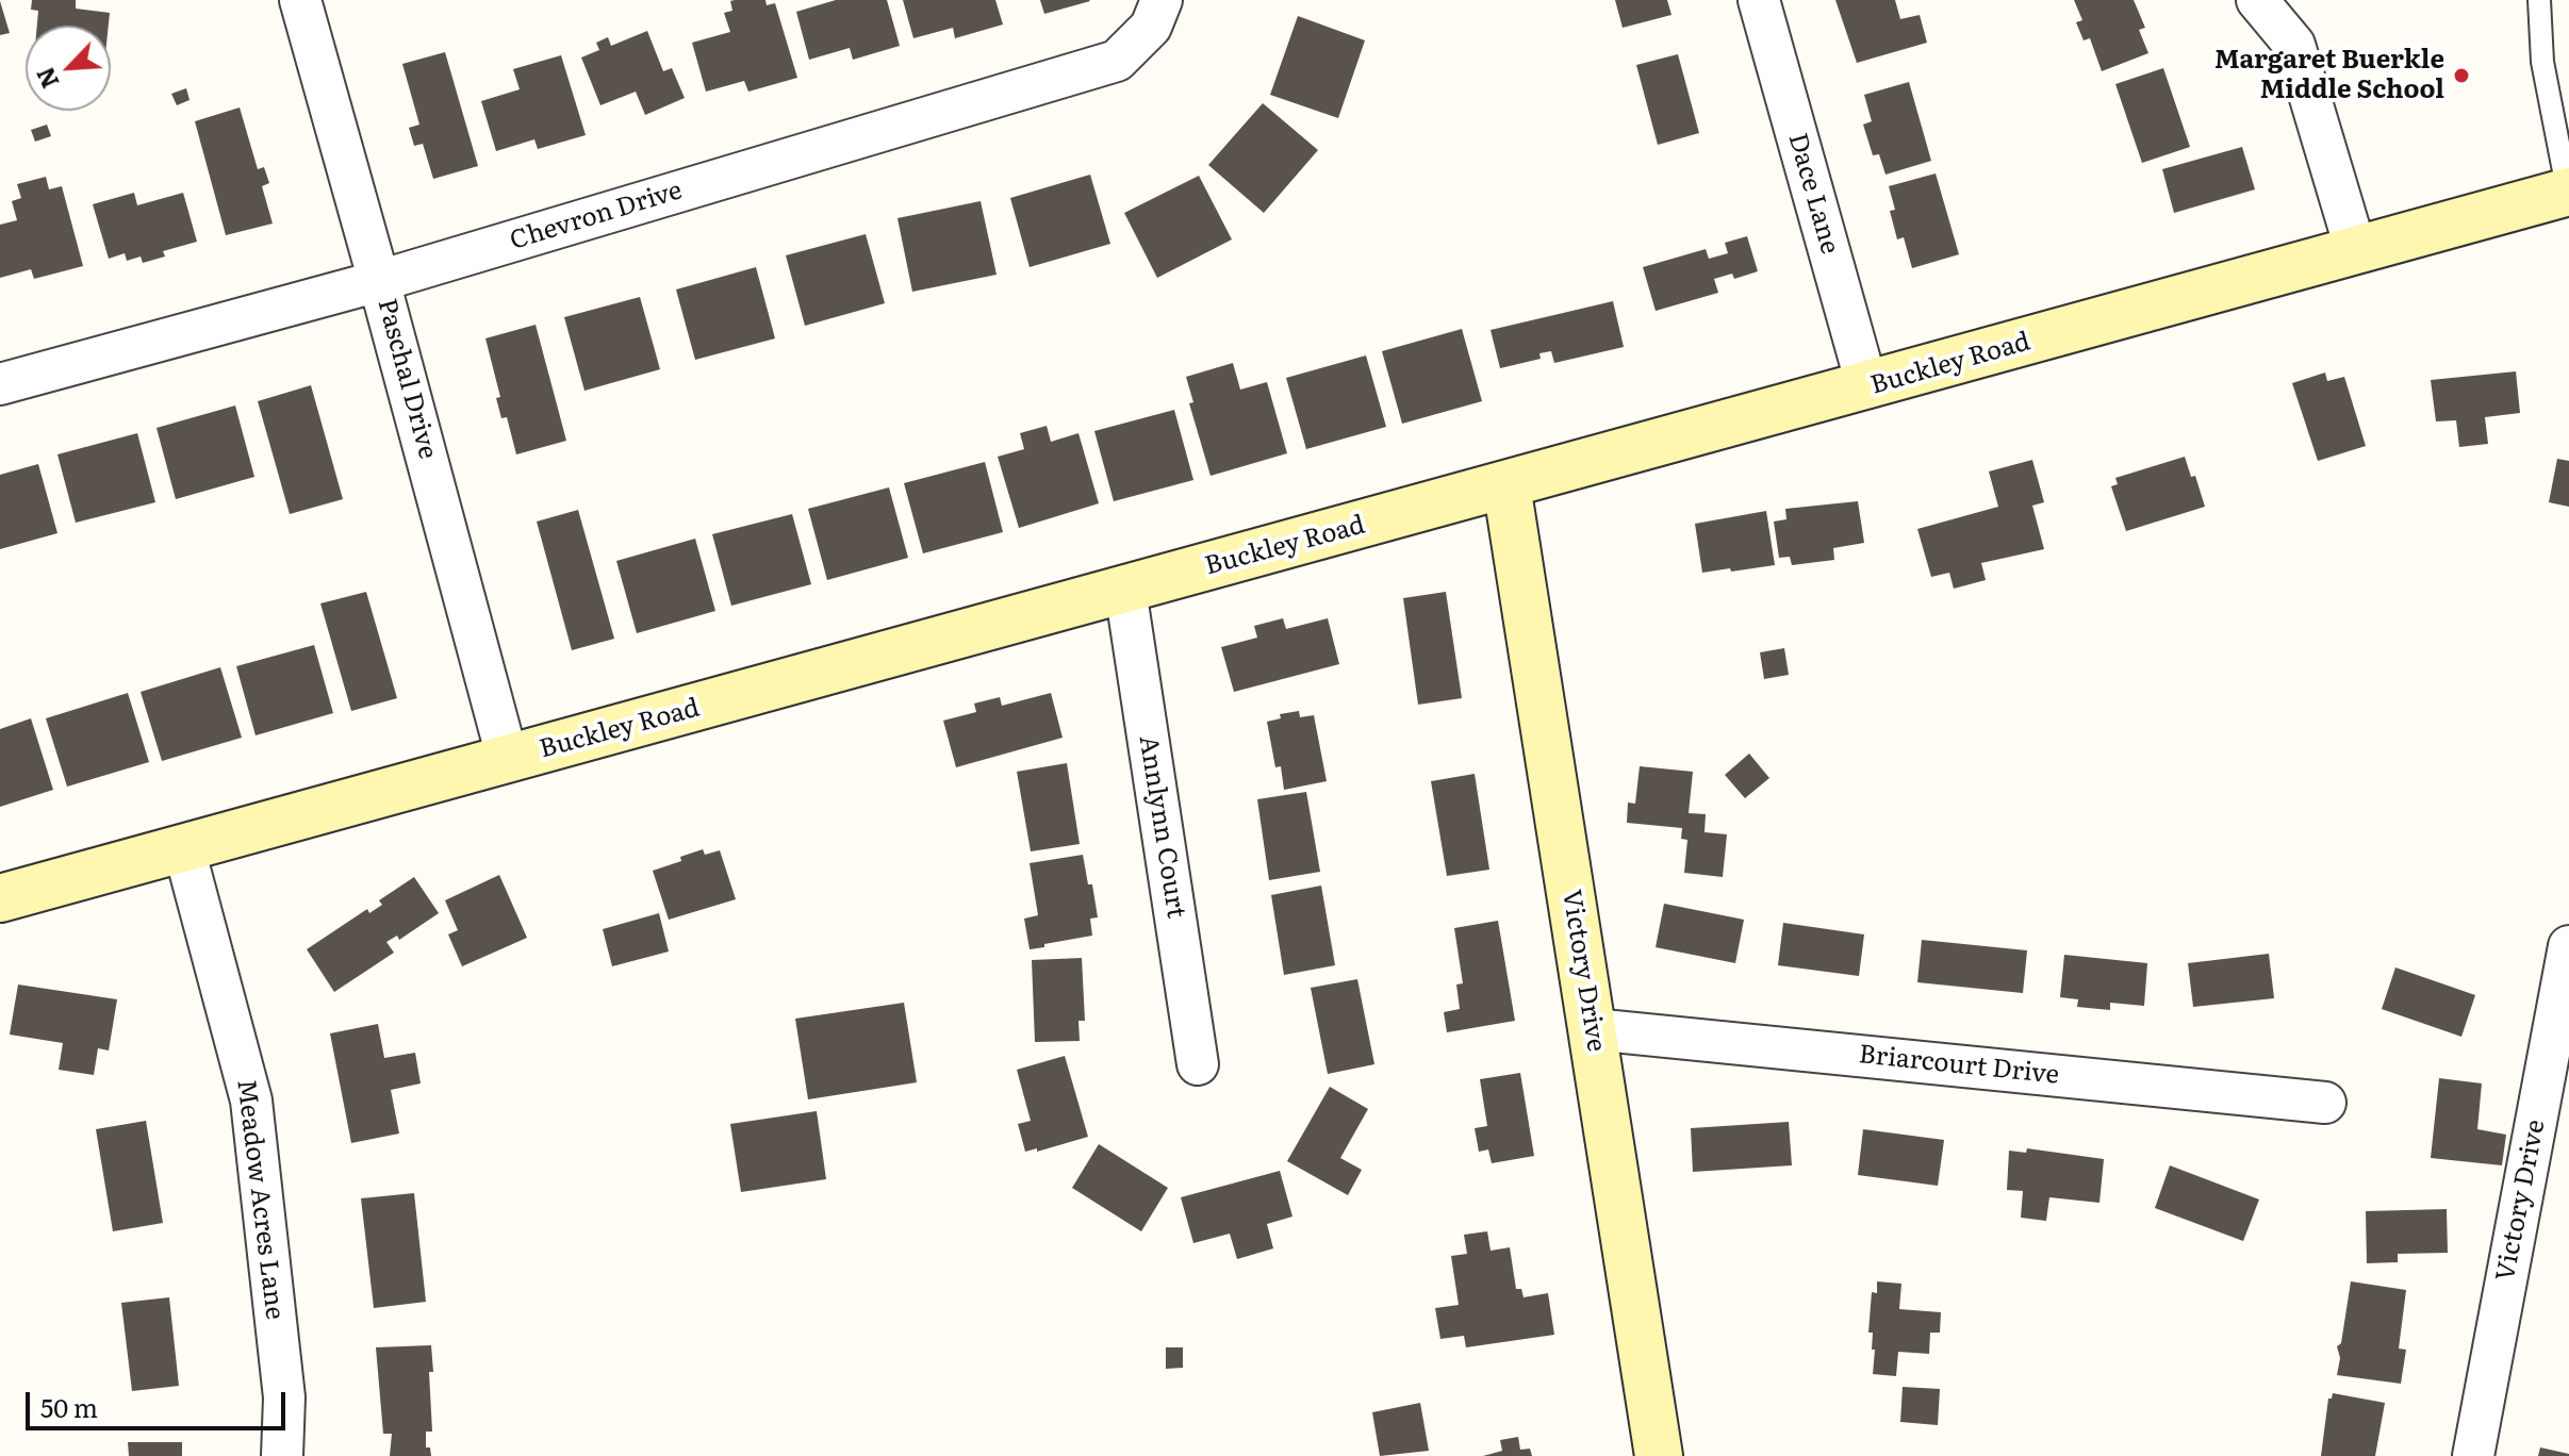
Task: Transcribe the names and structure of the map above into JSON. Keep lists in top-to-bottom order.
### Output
{
  "streets": {
    "street": [
      "Dace Lane",
      "Chevron Drive",
      "Buckley Road",
      "Paschal Drive",
      "Annlynn Court",
      "Victory Drive",
      "Briarcourt Drive",
      "Meadow Acres Lane"
    ]
  },
  "crossings": [
    ["Dace Lane", "Buckley Road"],
    ["Chevron Drive", "Paschal Drive"],
    ["Buckley Road", "Paschal Drive"],
    ["Buckley Road", "Annlynn Court"],
    ["Buckley Road", "Victory Drive"],
    ["Buckley Road", "Meadow Acres Lane"],
    ["Victory Drive", "Briarcourt Drive"]
  ],
  "places": ["Margaret Buerkle Middle School"],
  "scale_bar": "50 m",
  "north": "bottom left"
}
